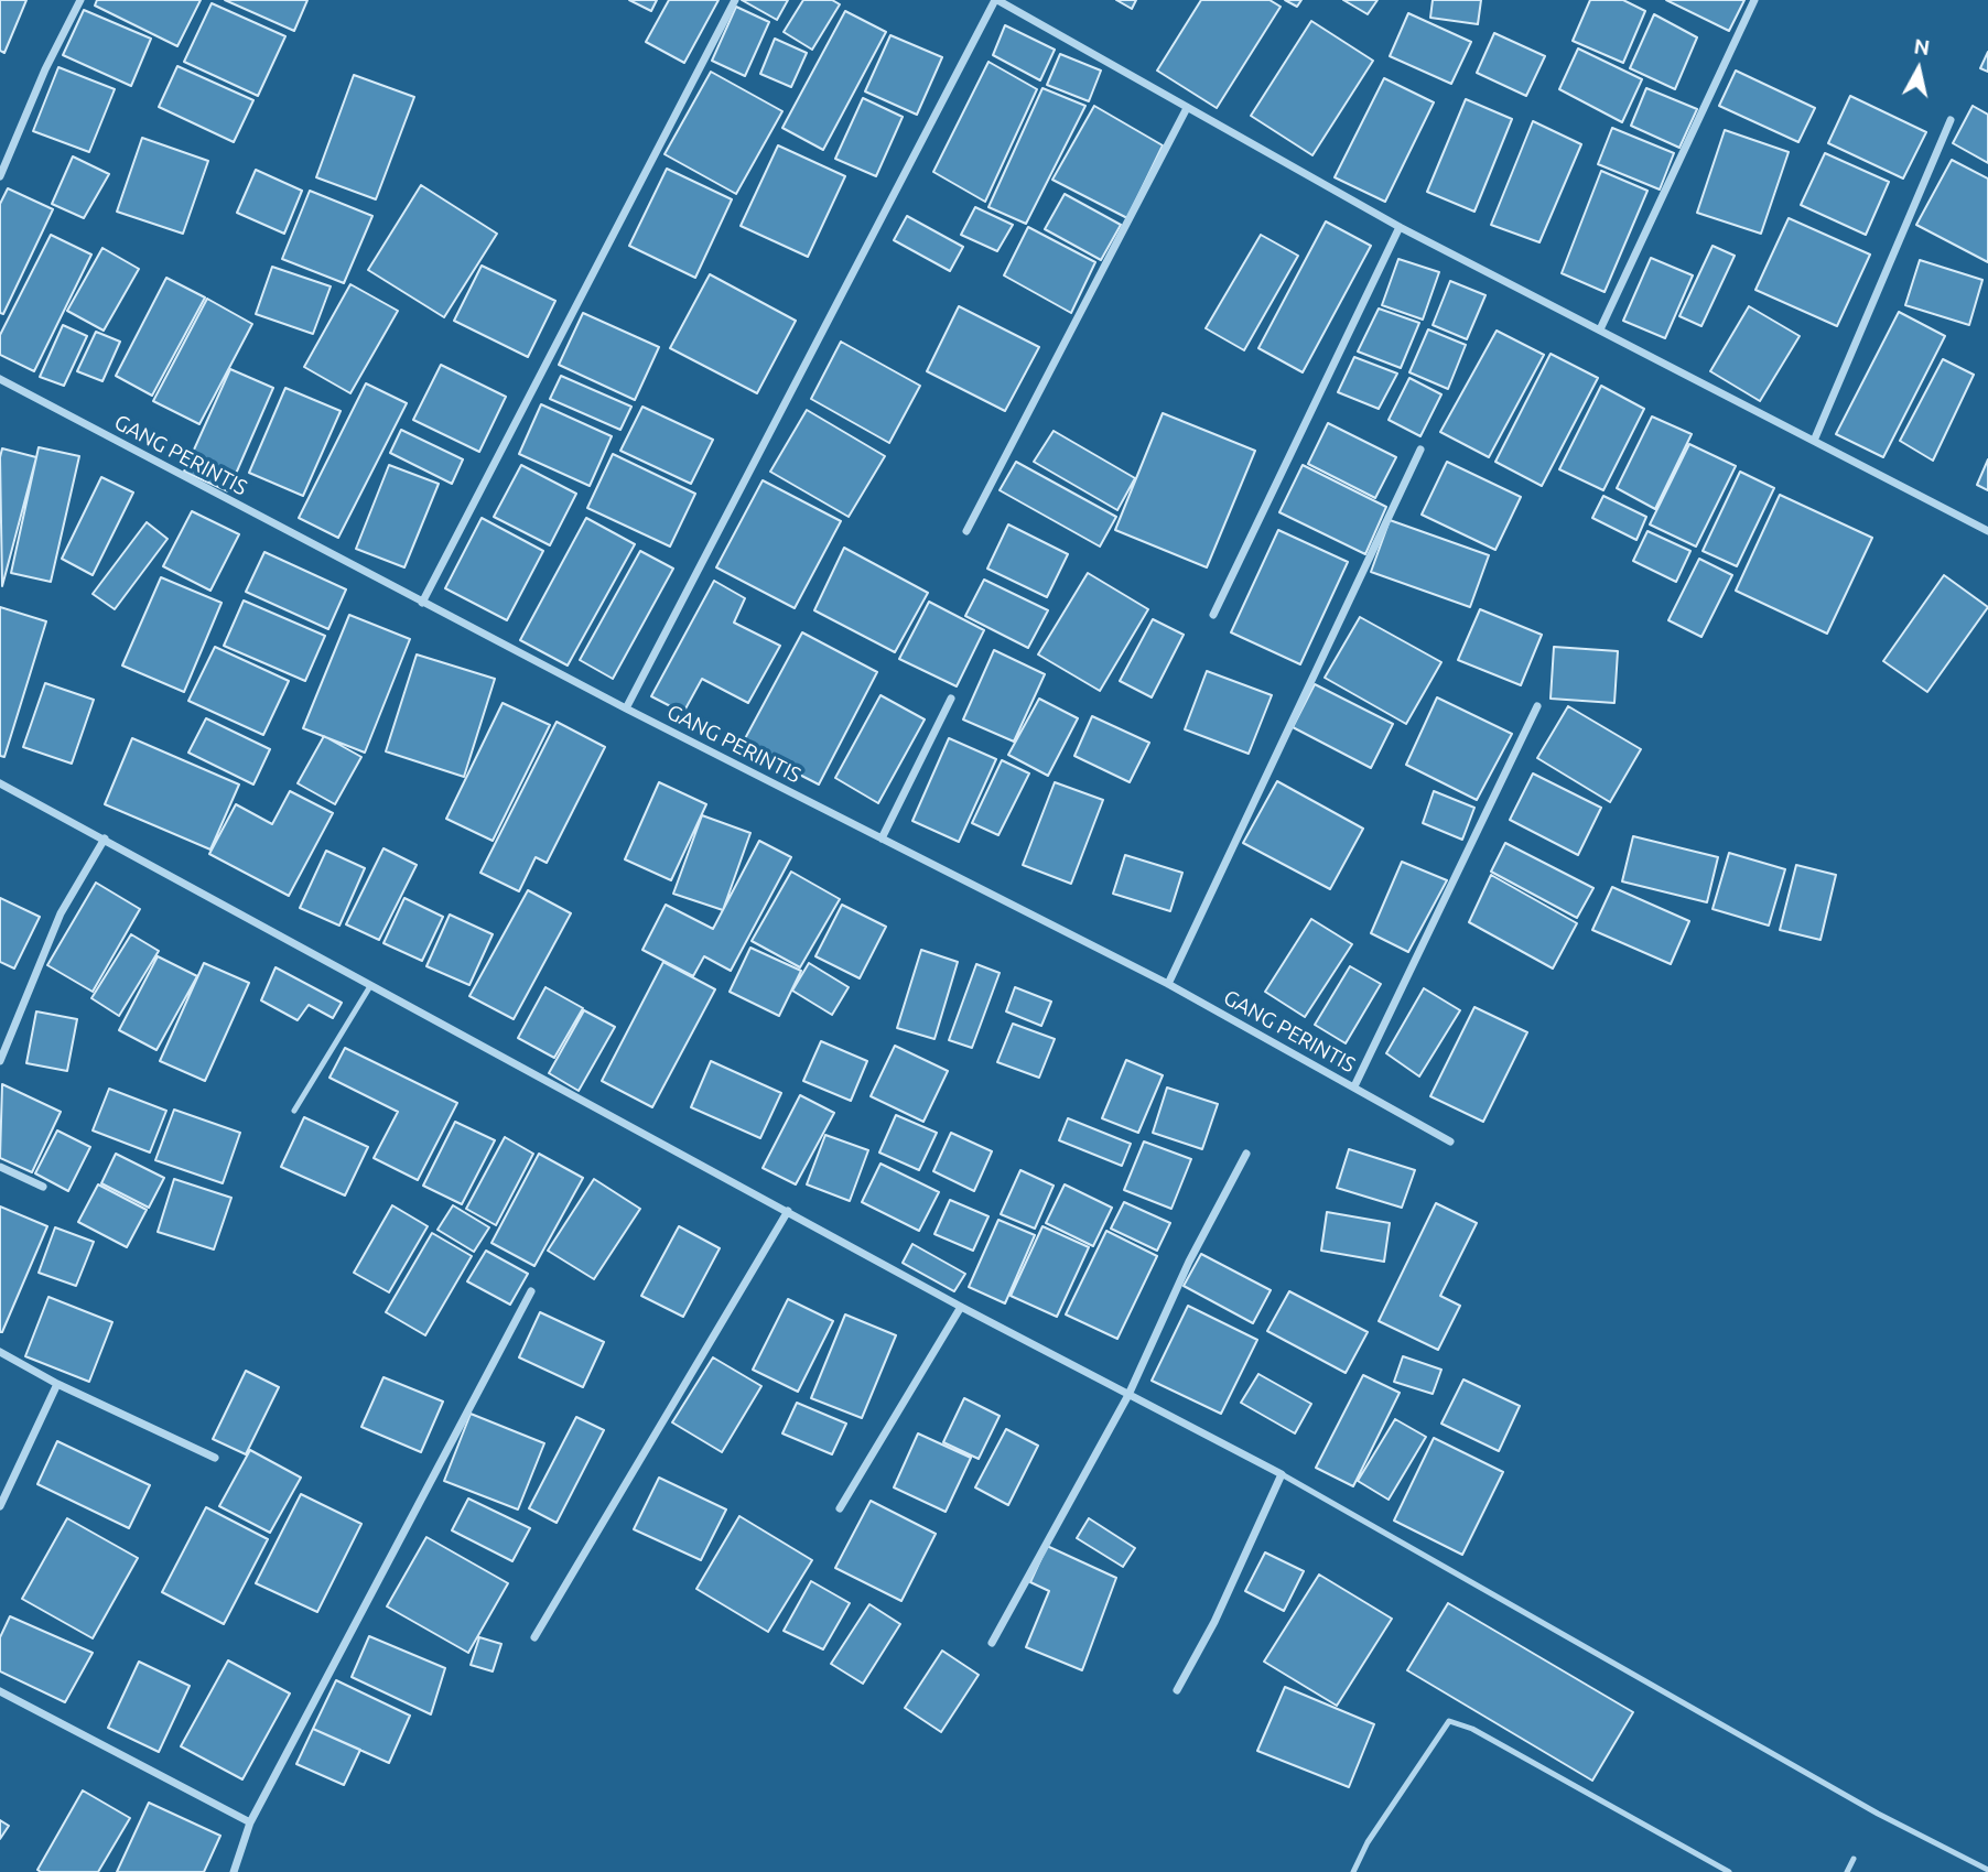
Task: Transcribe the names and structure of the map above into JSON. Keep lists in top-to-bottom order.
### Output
{
  "streets": {
    "street": ["GANG PERINTIS"]
  },
  "north": "top"
}
